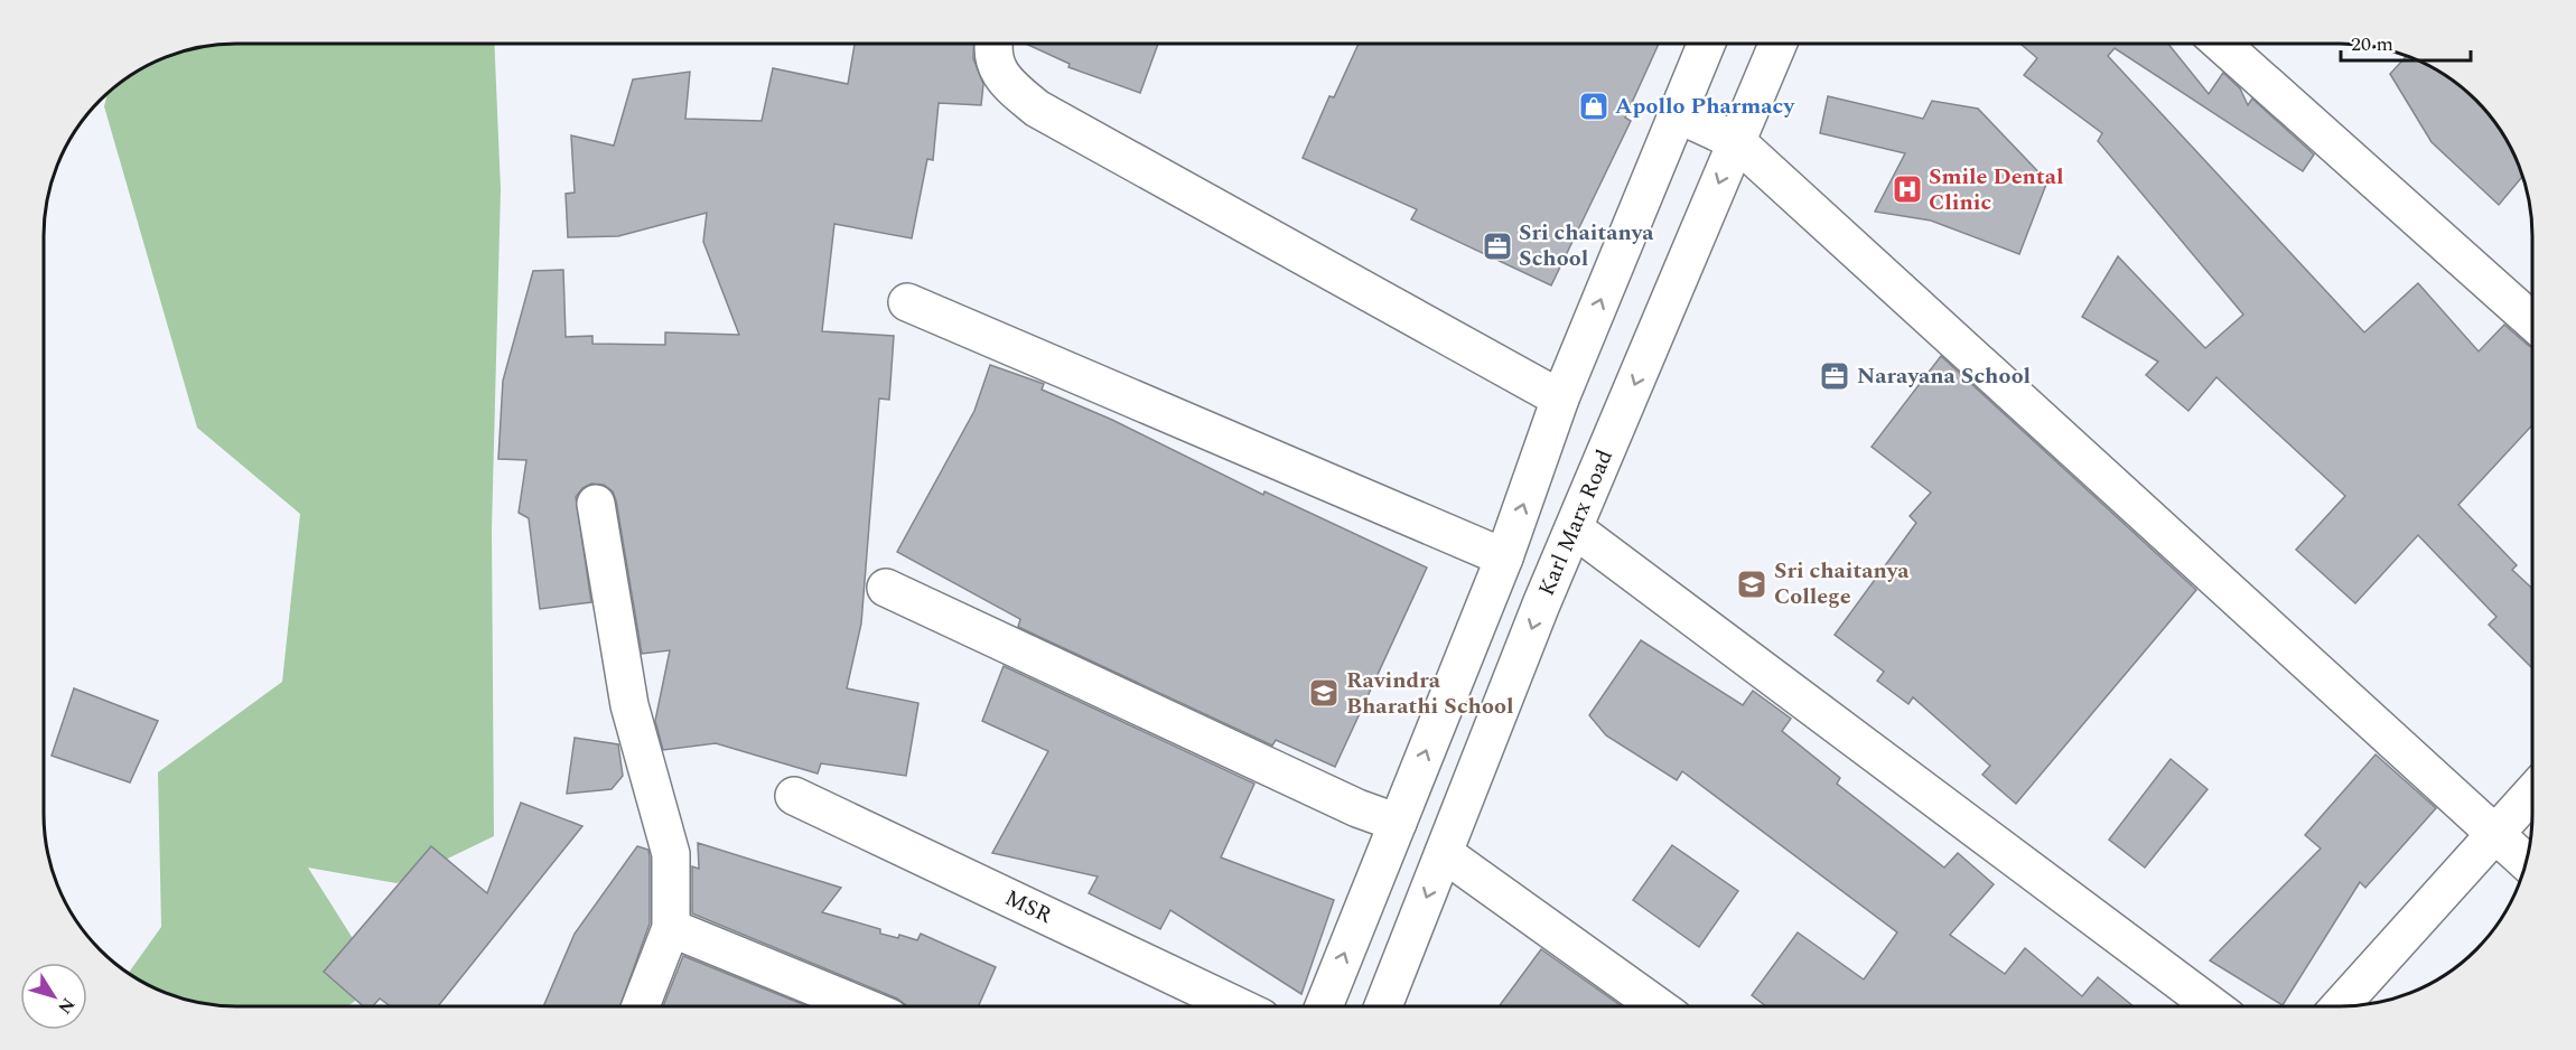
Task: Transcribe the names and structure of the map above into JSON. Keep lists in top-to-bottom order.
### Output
{
  "streets": {
    "street": ["Karl Marx Road", "MSR"]
  },
  "places": {
    "shop": ["Apollo Pharmacy"],
    "hospital": ["Smile Dental Clinic"],
    "office": ["Sri chaitanya School", "Narayana School"],
    "school or university": ["Sri chaitanya College", "Ravindra Bharathi School"]
  },
  "scale_bar": "20 m",
  "north": "bottom right"
}
